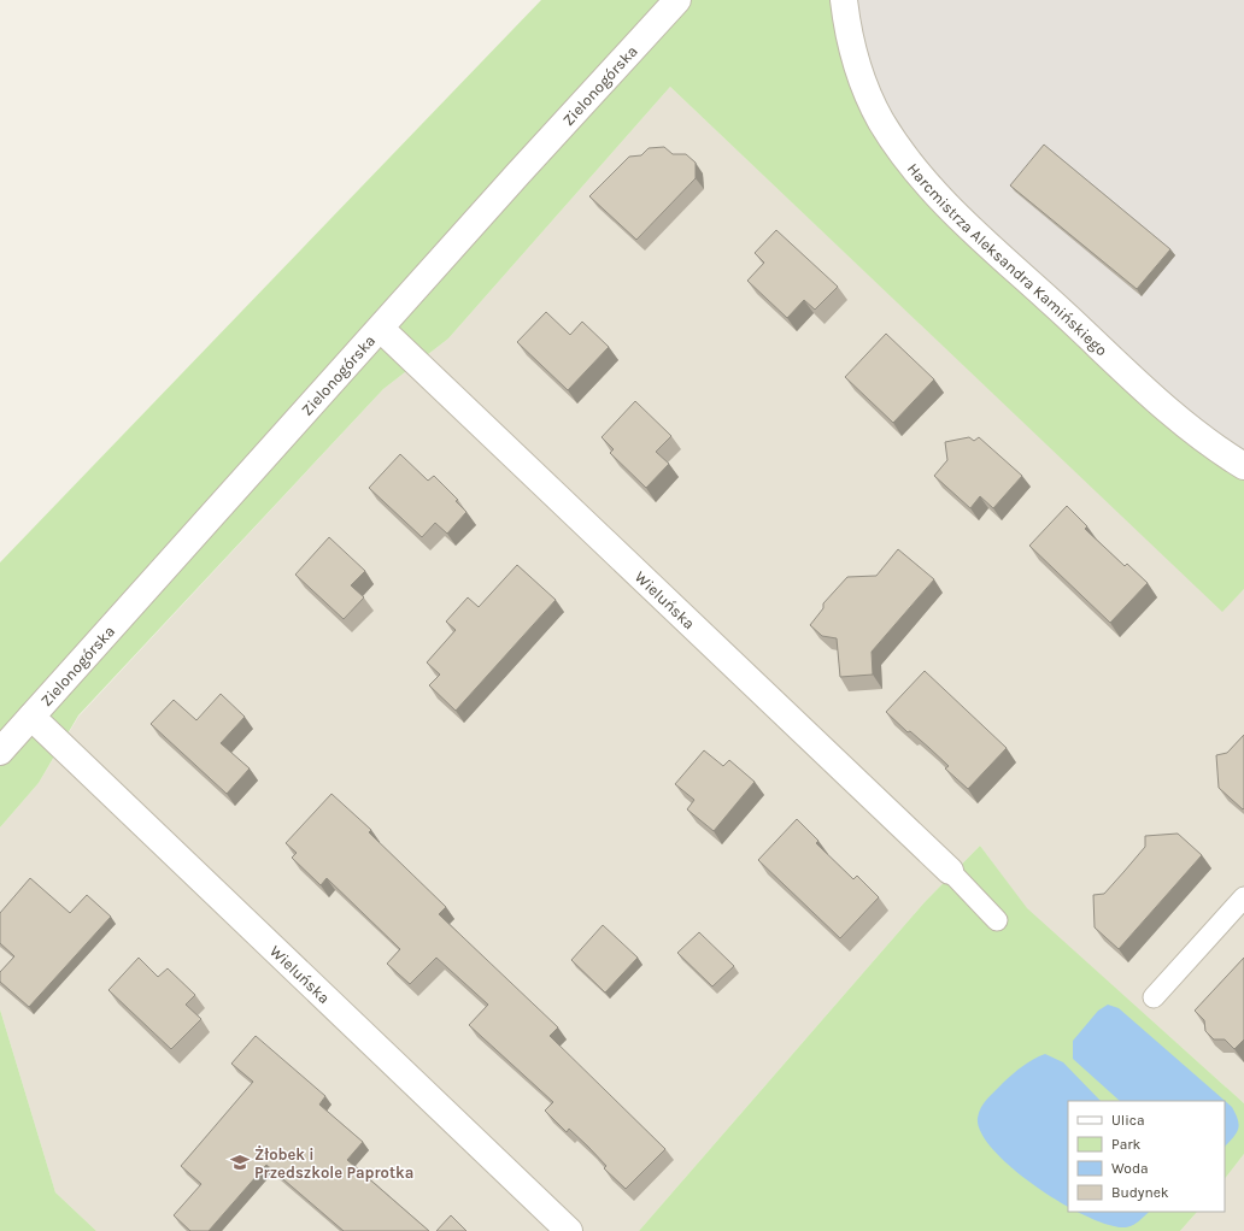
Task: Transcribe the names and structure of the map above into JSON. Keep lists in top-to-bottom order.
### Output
{
  "streets": {
    "street": ["Zielonogórska", "Harcmistrza Aleksandra Kamińskiego", "Wieluńska"]
  },
  "crossings": [
    ["Zielonogórska", "Wieluńska"]
  ],
  "places": {
    "school or university": ["Żłobek i Przedszkole Paprotka"]
  },
  "legend": [
    "Ulica",
    "Park",
    "Woda",
    "Budynek"
  ]
}
